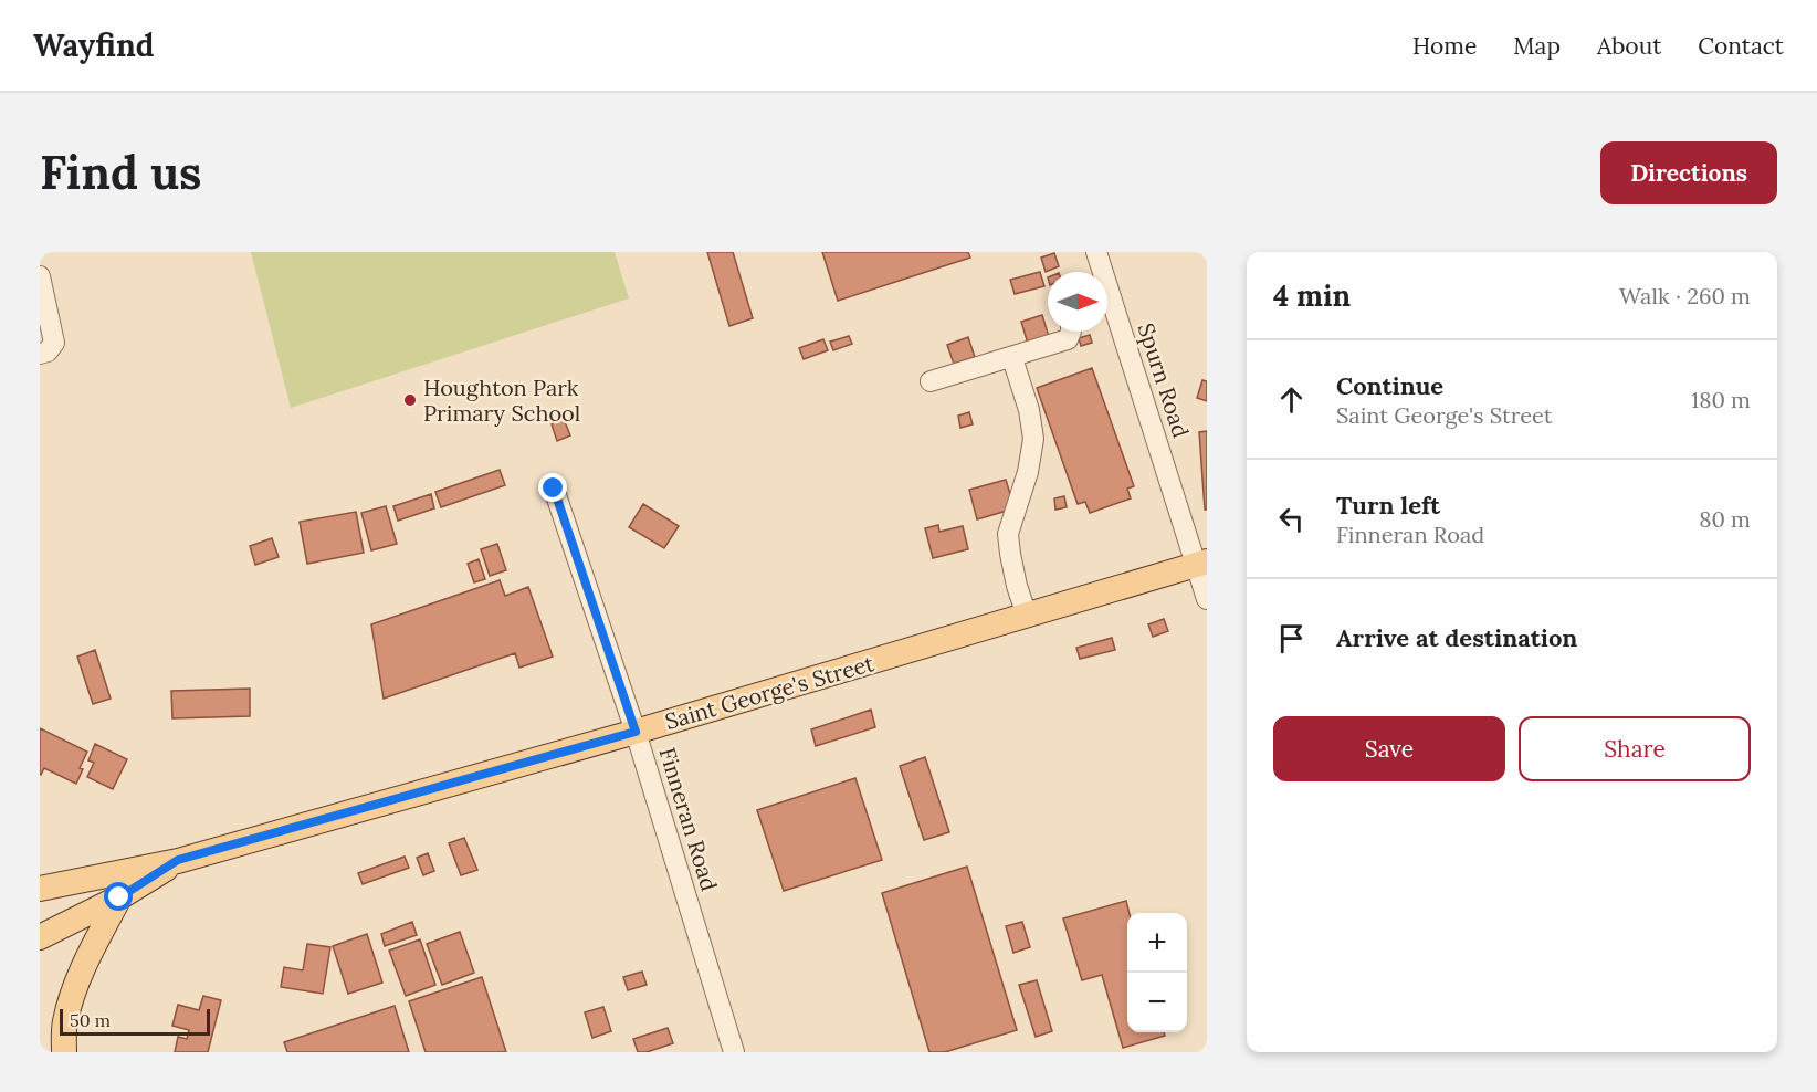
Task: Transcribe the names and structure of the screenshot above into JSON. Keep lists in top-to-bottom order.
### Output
{
  "streets": {
    "main road": ["Saint George's Street"],
    "street": ["Spurn Road", "Finneran Road"]
  },
  "crossings": [
    ["Spurn Road", "Saint George's Street"],
    ["Saint George's Street", "Finneran Road"]
  ],
  "places": ["Houghton Park Primary School"],
  "scale_bar": "50 m",
  "north": "right",
  "page": {
    "header": "Wayfind",
    "nav": [
      "Home",
      "Map",
      "About",
      "Contact"
    ],
    "buttons": [
      "Directions",
      ["Save", "Share"]
    ],
    "title": "Find us",
    "heading": ["4 min", "Walk · 260 m"],
    "list": [
      ["Continue", "Saint George's Street", "180 m"],
      ["Turn left", "Finneran Road", "80 m"],
      "Arrive at destination"
    ],
    "map_buttons": ["+", "−"],
    "scale": "50 m"
  }
}
